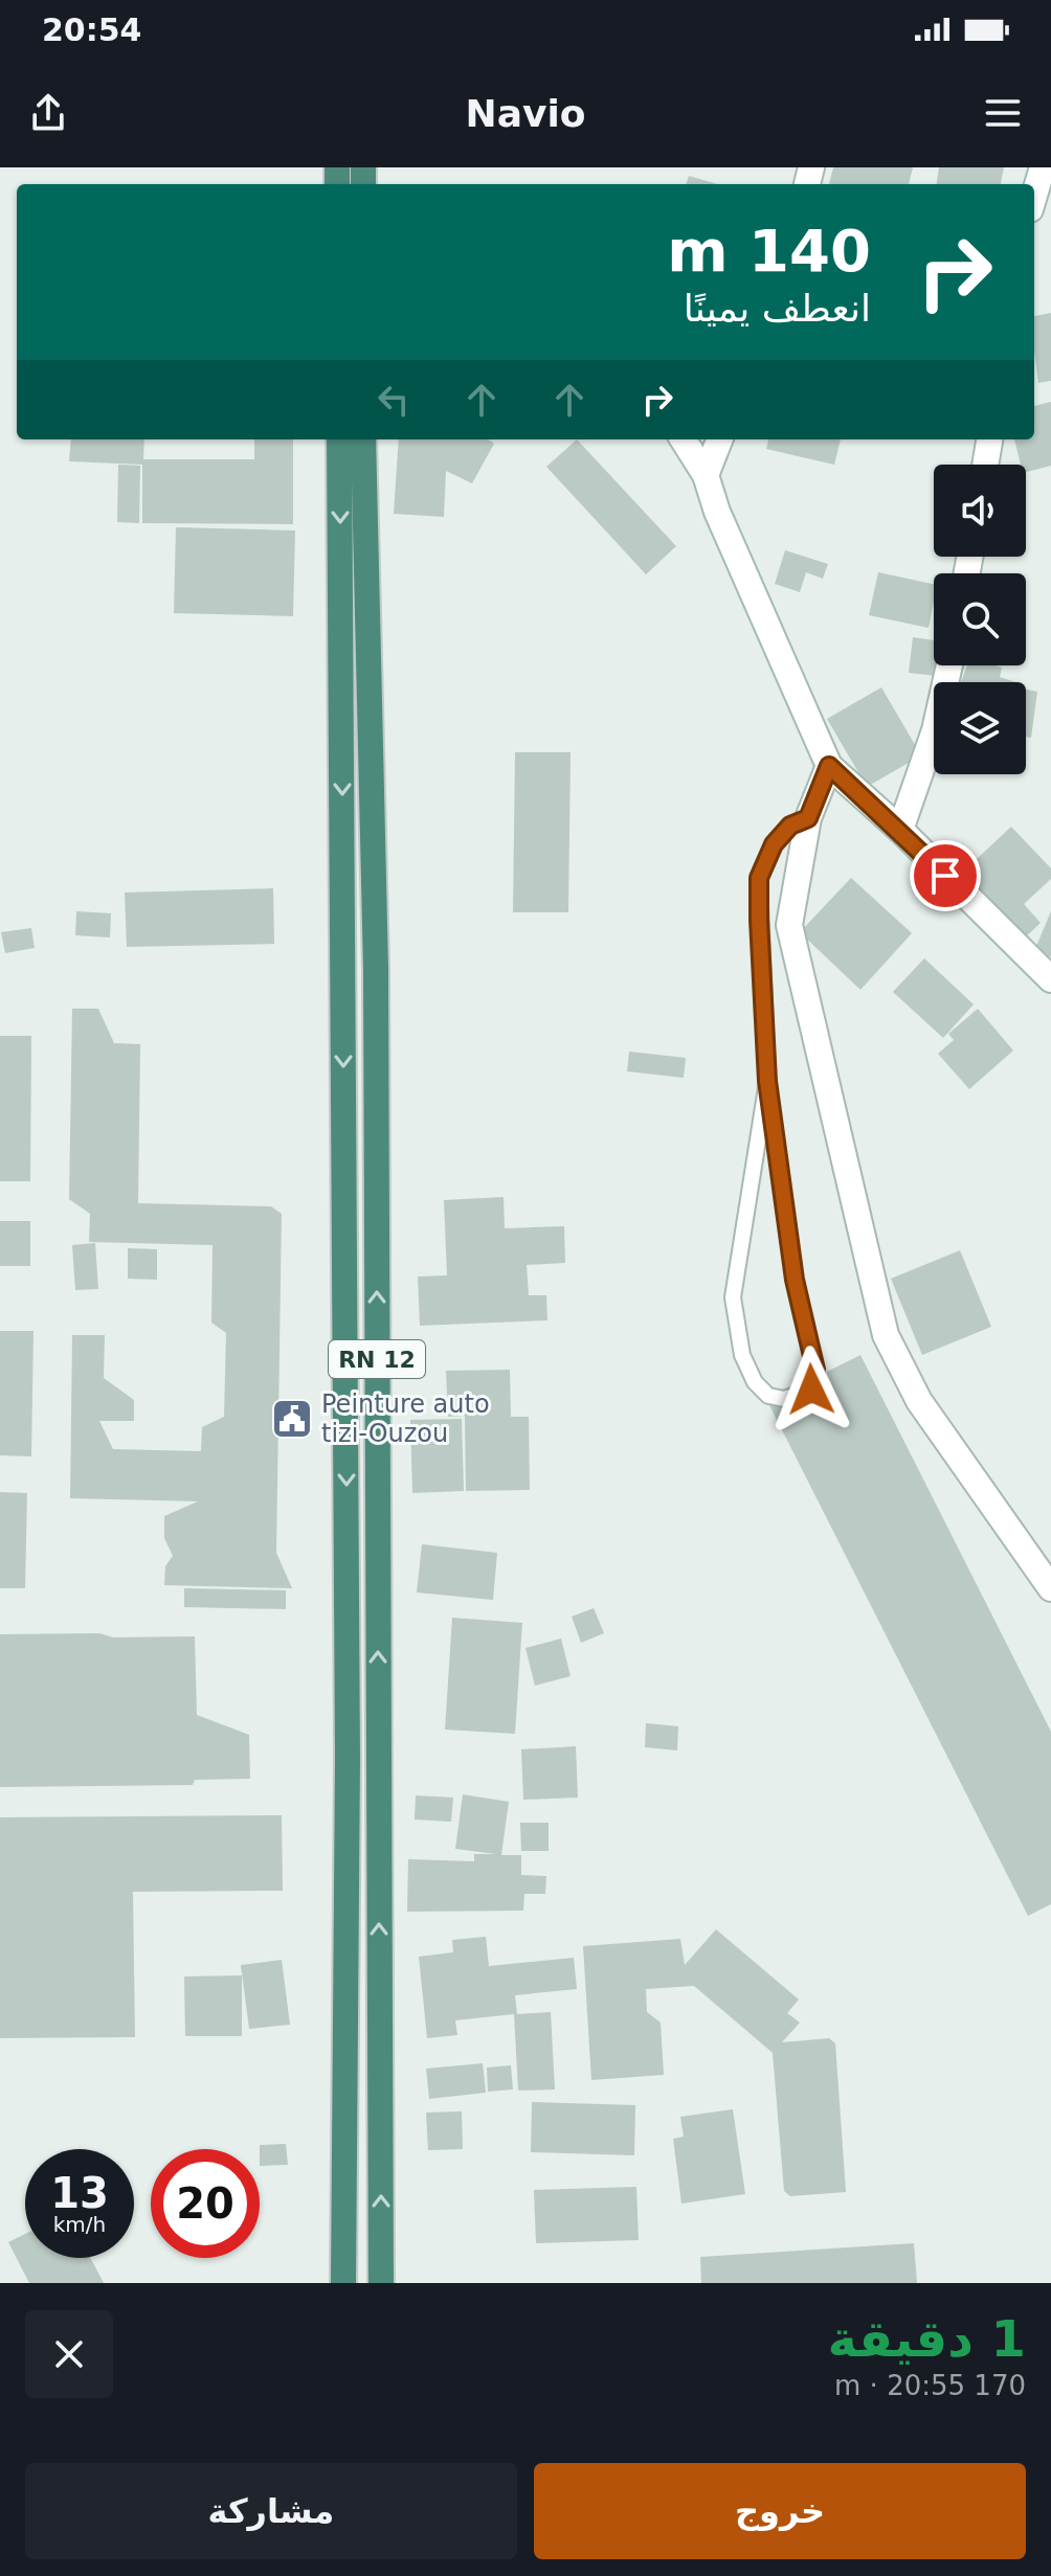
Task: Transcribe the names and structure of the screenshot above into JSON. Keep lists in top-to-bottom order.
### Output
{
  "streets": {
    "highway": ["RN 12"]
  },
  "places": {
    "public building": ["Peinture auto tizi-Ouzou"]
  },
  "page": {
    "status": "20:54",
    "header": "Navio",
    "turn": ["140 m", "انعطف يمينًا"],
    "speed": "13 km/h",
    "limit": "20",
    "heading": ["1 دقيقة", "170 m · 20:55"],
    "buttons": ["خروج", "مشاركة"]
  }
}
